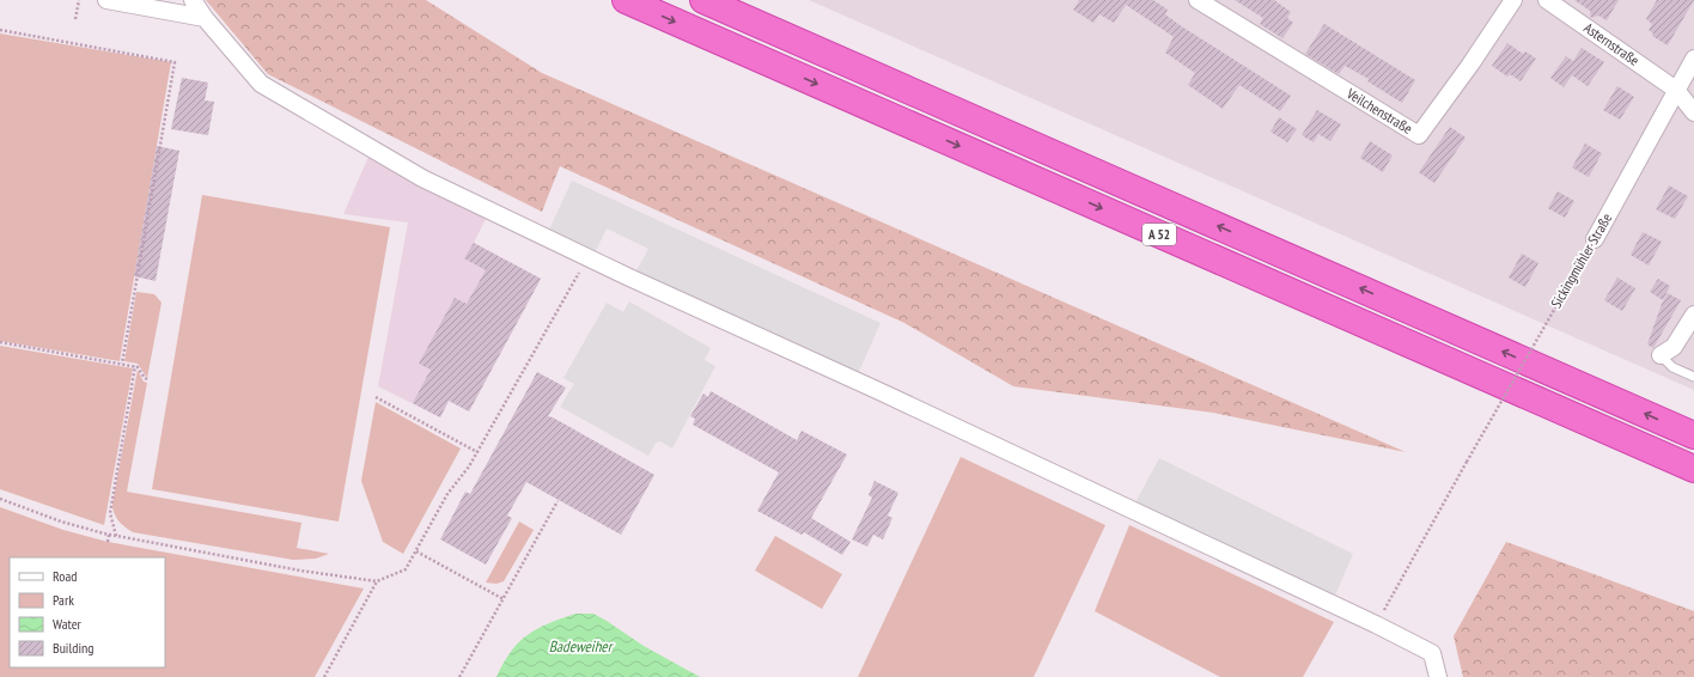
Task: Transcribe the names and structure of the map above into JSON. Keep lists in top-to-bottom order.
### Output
{
  "streets": {
    "highway": ["A 52"],
    "street": ["Asternstraße", "Veilchenstraße", "Sickingmühler Straße"]
  },
  "crossings": [
    ["Asternstraße", "Sickingmühler Straße"]
  ],
  "water": ["Badeweiher"],
  "legend": [
    "Road",
    "Park",
    "Water",
    "Building"
  ]
}
